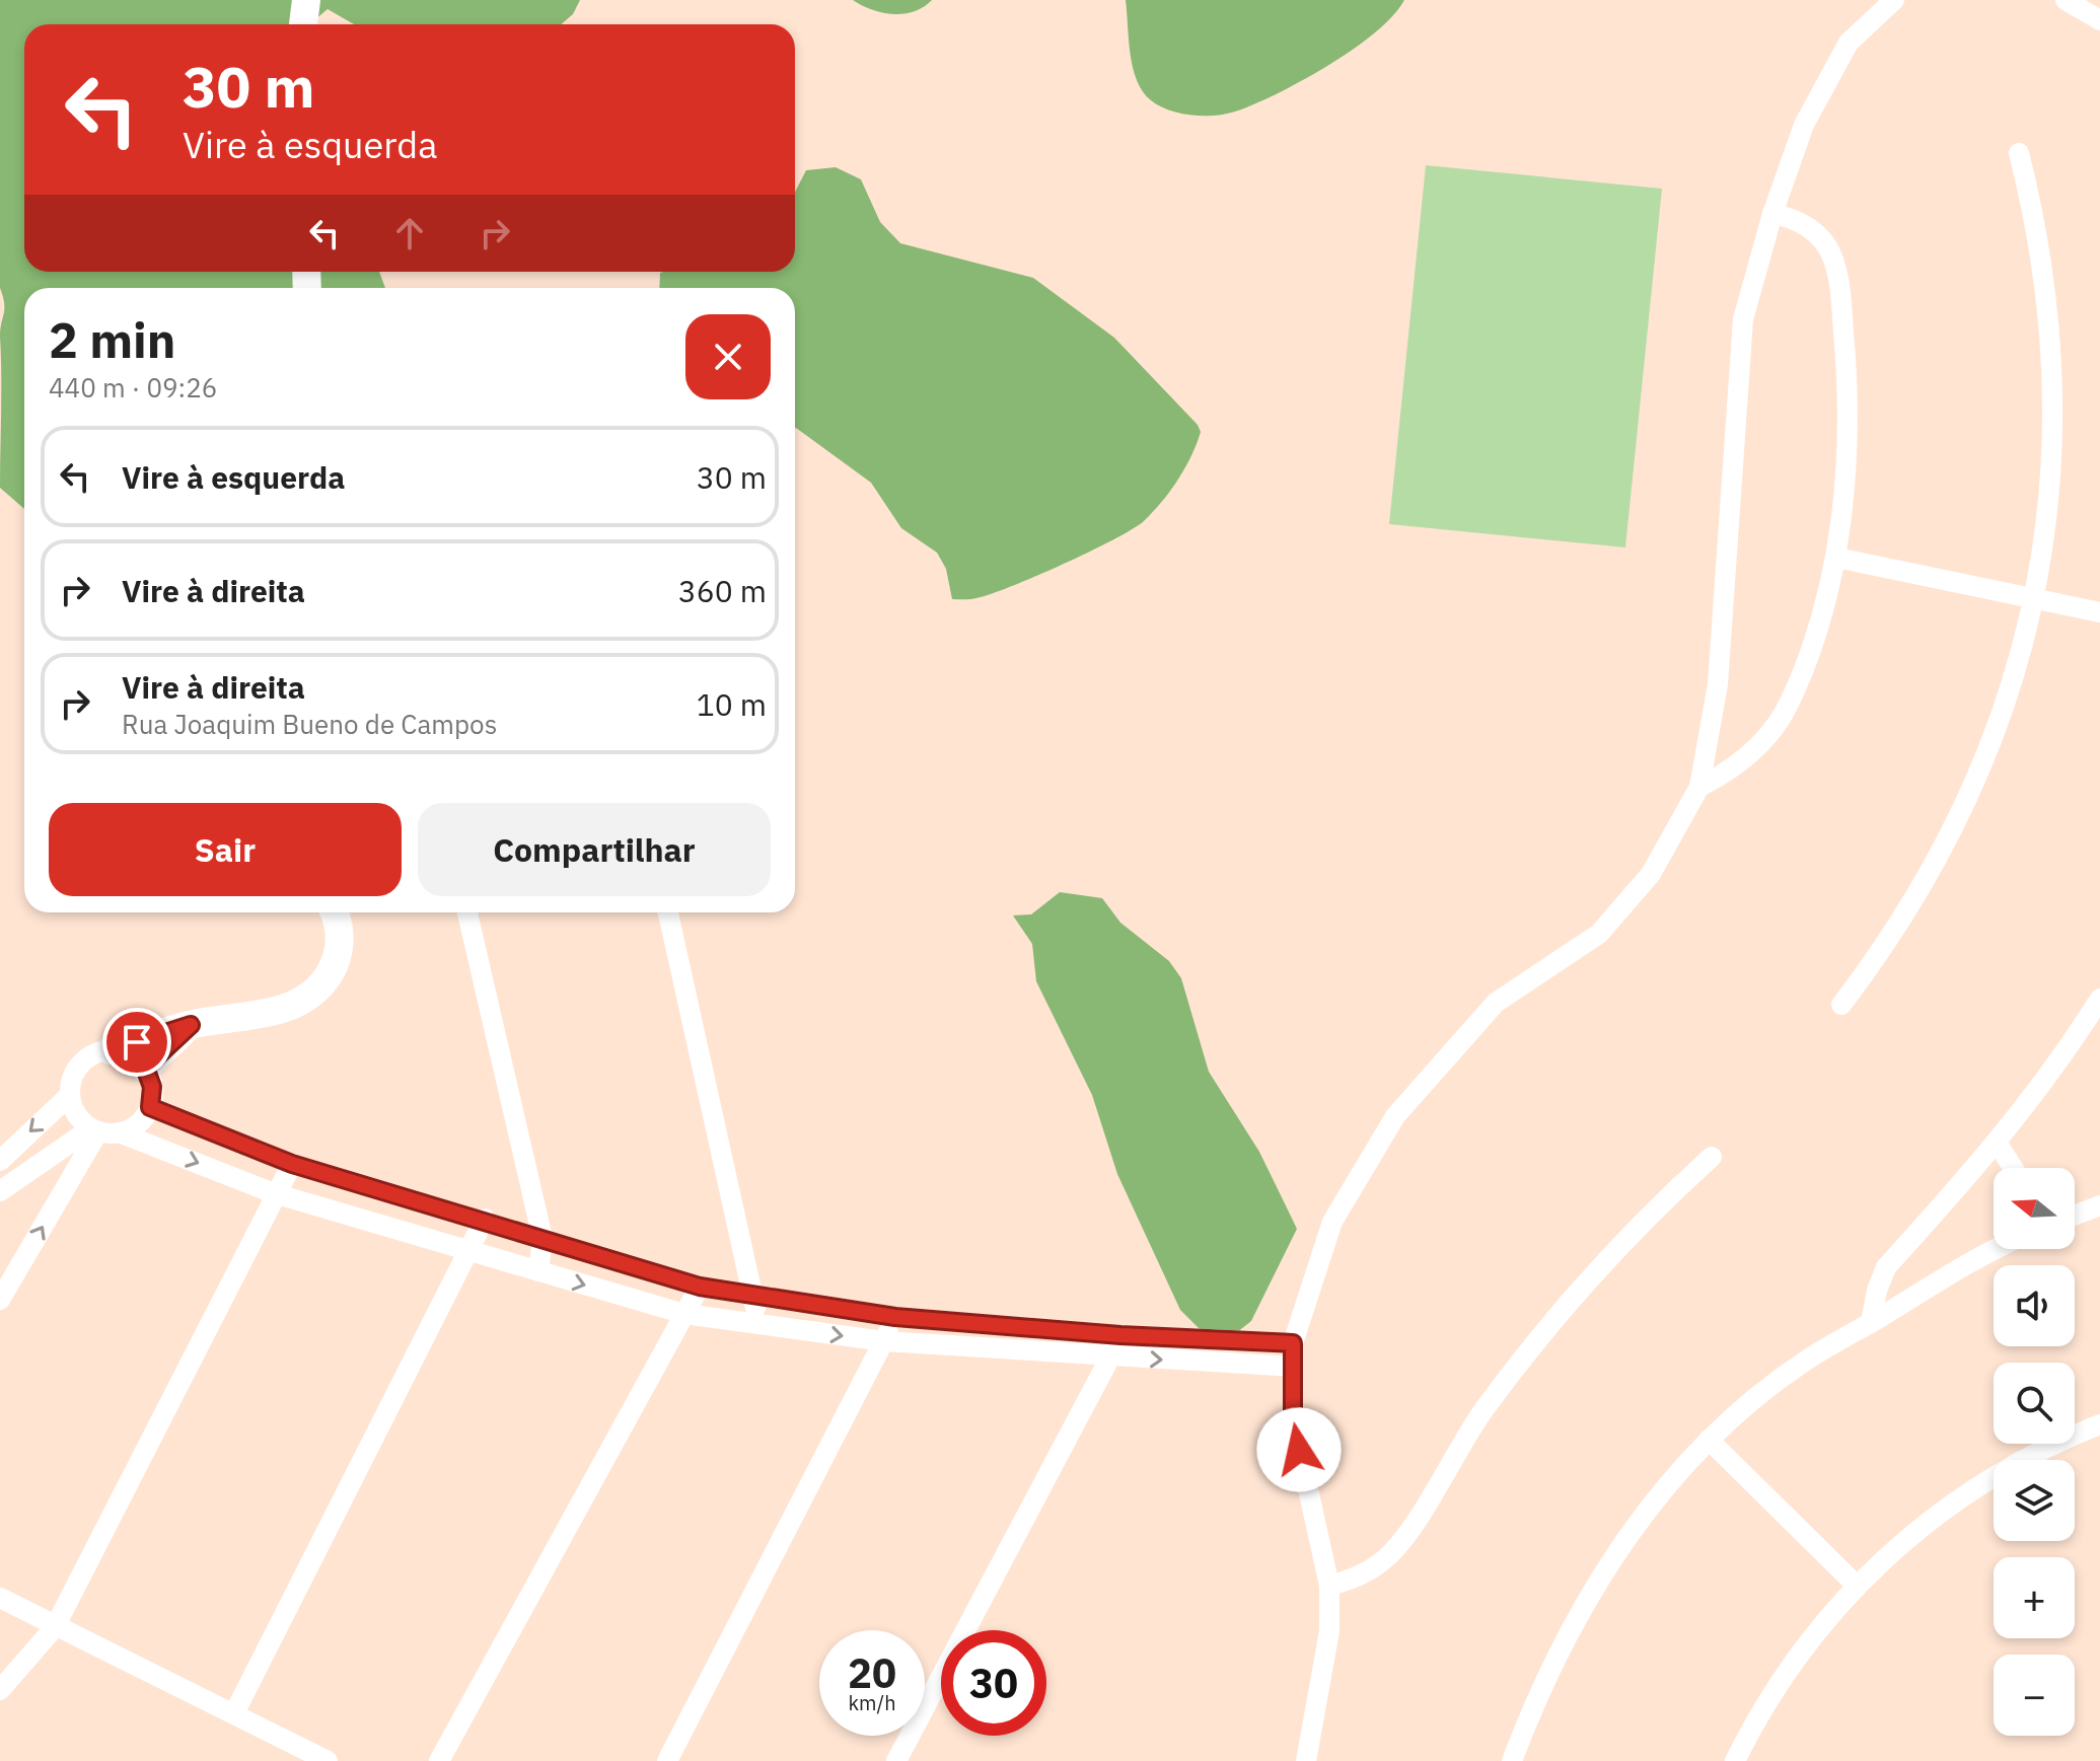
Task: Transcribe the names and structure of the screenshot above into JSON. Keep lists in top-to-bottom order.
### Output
{
  "north": "left",
  "page": {
    "turn": ["30 m", "Vire à esquerda"],
    "heading": ["2 min", "440 m · 09:26"],
    "list": [
      {
        "name": "Vire à esquerda",
        "value": "30 m"
      },
      {
        "name": "Vire à direita",
        "value": "360 m"
      },
      {
        "name": "Vire à direita",
        "note": "Rua Joaquim Bueno de Campos",
        "value": "10 m"
      }
    ],
    "buttons": ["Sair", "Compartilhar"],
    "map_buttons": ["+", "−"],
    "speed": "20 km/h",
    "limit": "30"
  }
}
